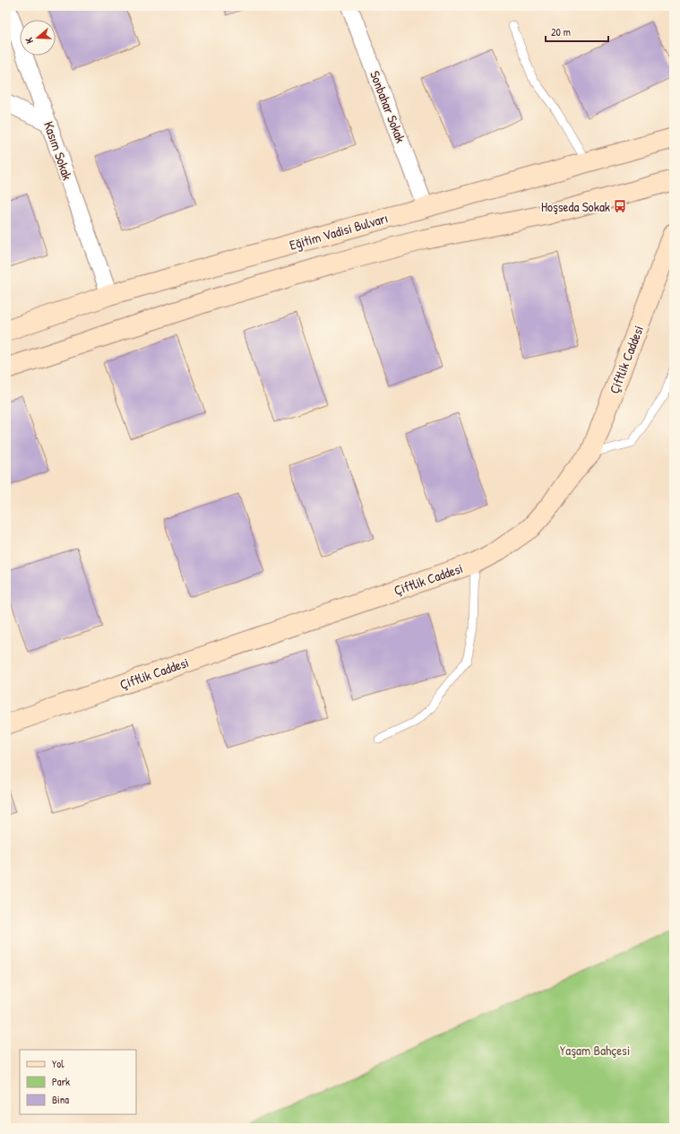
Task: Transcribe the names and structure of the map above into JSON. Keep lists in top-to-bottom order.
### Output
{
  "streets": {
    "main road": ["Eğitim Vadisi Bulvarı", "Çiftlik Caddesi"],
    "street": ["Sonbahar Sokak", "Kasım Sokak"]
  },
  "crossings": [
    ["Sonbahar Sokak", "Eğitim Vadisi Bulvarı"],
    ["Kasım Sokak", "Eğitim Vadisi Bulvarı"]
  ],
  "parks": ["Yaşam Bahçesi"],
  "places": {
    "bus stop": ["Hoşseda Sokak"]
  },
  "legend": ["Yol", "Park", "Bina"],
  "scale_bar": "20 m",
  "north": "left"
}
